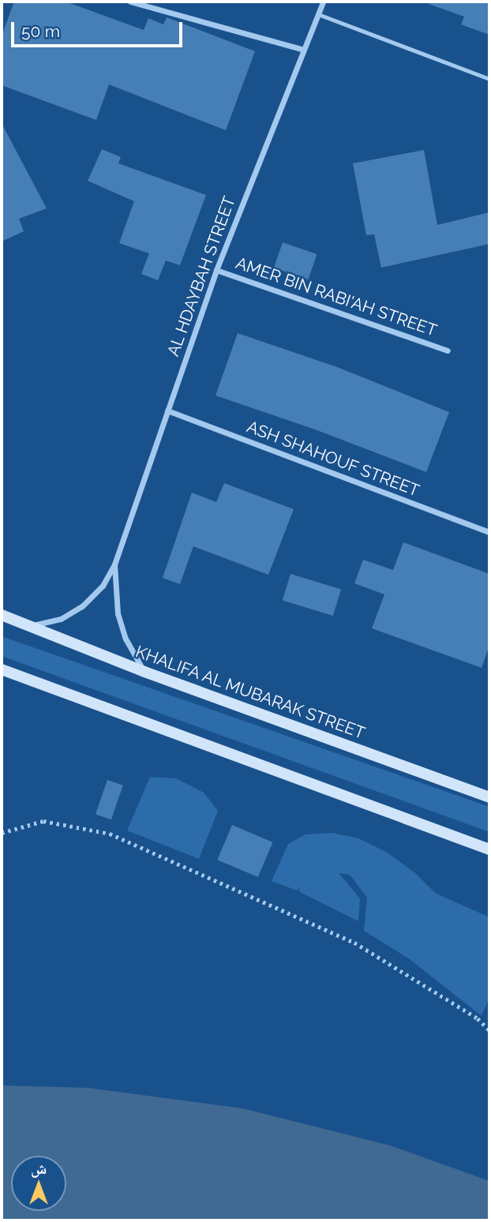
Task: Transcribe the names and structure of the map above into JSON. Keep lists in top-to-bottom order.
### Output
{
  "streets": {
    "street": [
      "AL HDAYBAH STREET",
      "AMER BIN RABI'AH STREET",
      "ASH SHAHOUF STREET",
      "KHALIFA AL MUBARAK STREET"
    ]
  },
  "crossings": [
    ["AL HDAYBAH STREET", "AMER BIN RABI'AH STREET"],
    ["AL HDAYBAH STREET", "ASH SHAHOUF STREET"],
    ["AL HDAYBAH STREET", "KHALIFA AL MUBARAK STREET"]
  ],
  "scale_bar": "50 m",
  "north": "top"
}
